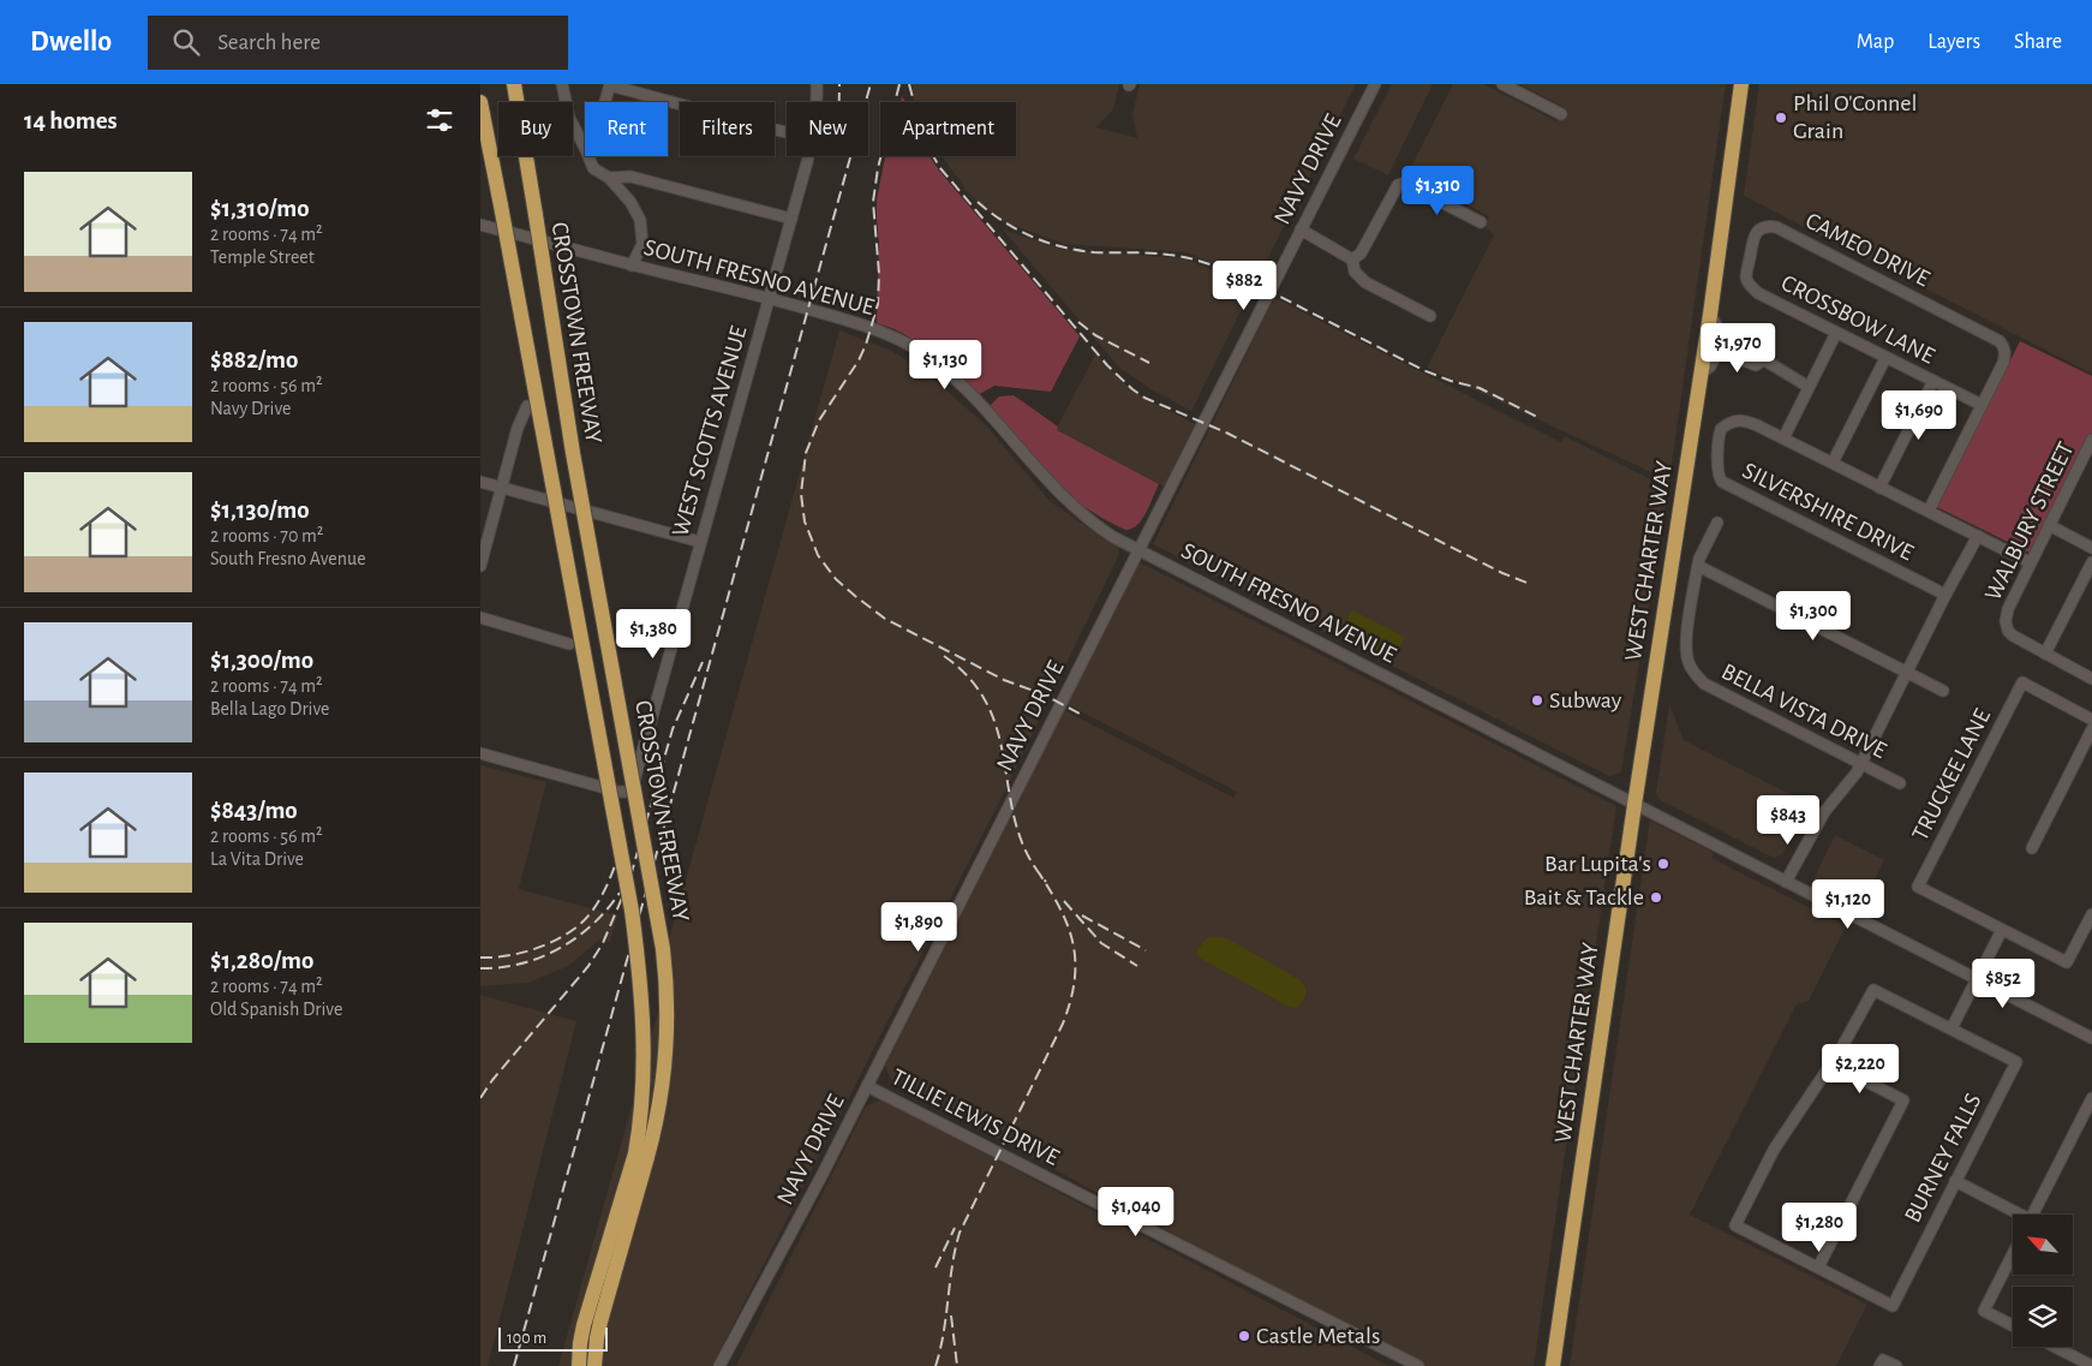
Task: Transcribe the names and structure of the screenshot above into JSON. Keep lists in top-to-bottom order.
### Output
{
  "streets": {
    "highway": ["CROSSTOWN FREEWAY", "WEST CHARTER WAY"],
    "street": [
      "NAVY DRIVE",
      "CAMEO DRIVE",
      "SOUTH FRESNO AVENUE",
      "CROSSBOW LANE",
      "WEST SCOTTS AVENUE",
      "SILVERSHIRE DRIVE",
      "WALBURY STREET",
      "BELLA VISTA DRIVE",
      "TRUCKEE LANE",
      "TILLIE LEWIS DRIVE",
      "BURNEY FALLS"
    ]
  },
  "crossings": [
    ["NAVY DRIVE", "SOUTH FRESNO AVENUE"],
    ["NAVY DRIVE", "TILLIE LEWIS DRIVE"],
    ["CAMEO DRIVE", "CROSSBOW LANE"],
    ["SOUTH FRESNO AVENUE", "WEST SCOTTS AVENUE"],
    ["SOUTH FRESNO AVENUE", "WEST CHARTER WAY"]
  ],
  "places": [
    "Phil O'Connel Grain",
    "Subway",
    "Bar Lupita's",
    "Bait & Tackle",
    "Castle Metals"
  ],
  "scale_bar": "100 m",
  "north": "top left",
  "page": {
    "header": "Dwello",
    "search": "Search here",
    "nav": ["Map", "Layers", "Share"],
    "heading": "14 homes",
    "chip": [
      "Buy",
      "Rent",
      "Filters",
      "New",
      "Apartment"
    ],
    "list": [
      {
        "name": "$1,310/mo",
        "note": "2 rooms · 74 m² · Temple Street"
      },
      {
        "name": "$882/mo",
        "note": "2 rooms · 56 m² · Navy Drive"
      },
      {
        "name": "$1,130/mo",
        "note": "2 rooms · 70 m² · South Fresno Avenue"
      },
      {
        "name": "$1,300/mo",
        "note": "2 rooms · 74 m² · Bella Lago Drive"
      },
      {
        "name": "$843/mo",
        "note": "2 rooms · 56 m² · La Vita Drive"
      },
      {
        "name": "$1,280/mo",
        "note": "2 rooms · 74 m² · Old Spanish Drive"
      }
    ],
    "price": [
      "$1,310",
      "$882",
      "$1,970",
      "$1,130",
      "$1,690",
      "$1,300",
      "$1,380",
      "$843",
      "$1,120",
      "$1,890",
      "$852",
      "$2,220",
      "$1,040",
      "$1,280"
    ],
    "scale": "100 m"
  }
}
